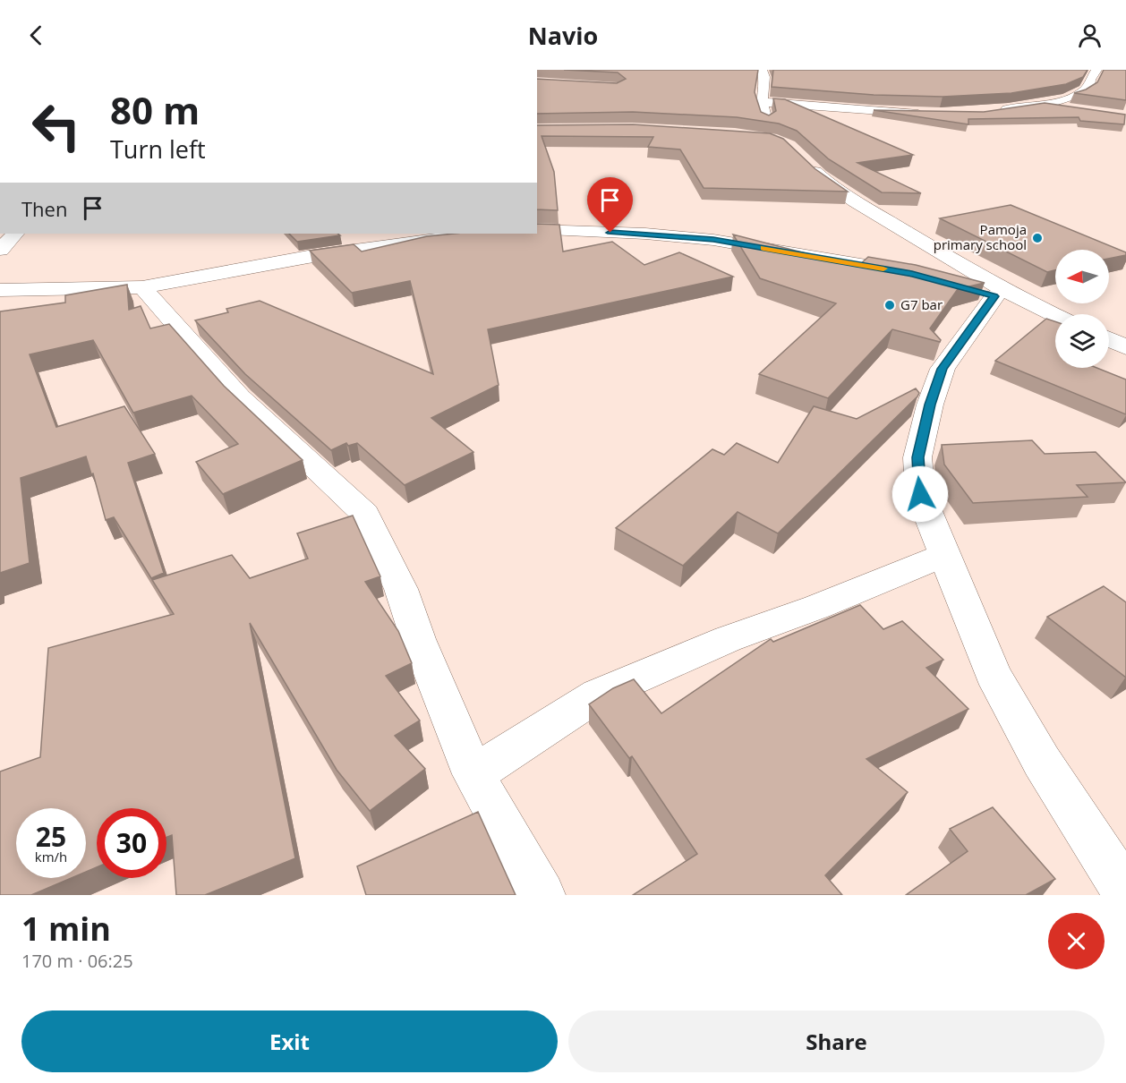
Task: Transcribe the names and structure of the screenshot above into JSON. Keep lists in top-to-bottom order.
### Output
{
  "places": ["Pamoja primary school", "G7 bar"],
  "north": "left",
  "page": {
    "header": "Navio",
    "turn": ["80 m", "Turn left"],
    "then": "Then",
    "speed": "25 km/h",
    "limit": "30",
    "heading": ["1 min", "170 m · 06:25"],
    "buttons": ["Exit", "Share"]
  }
}
